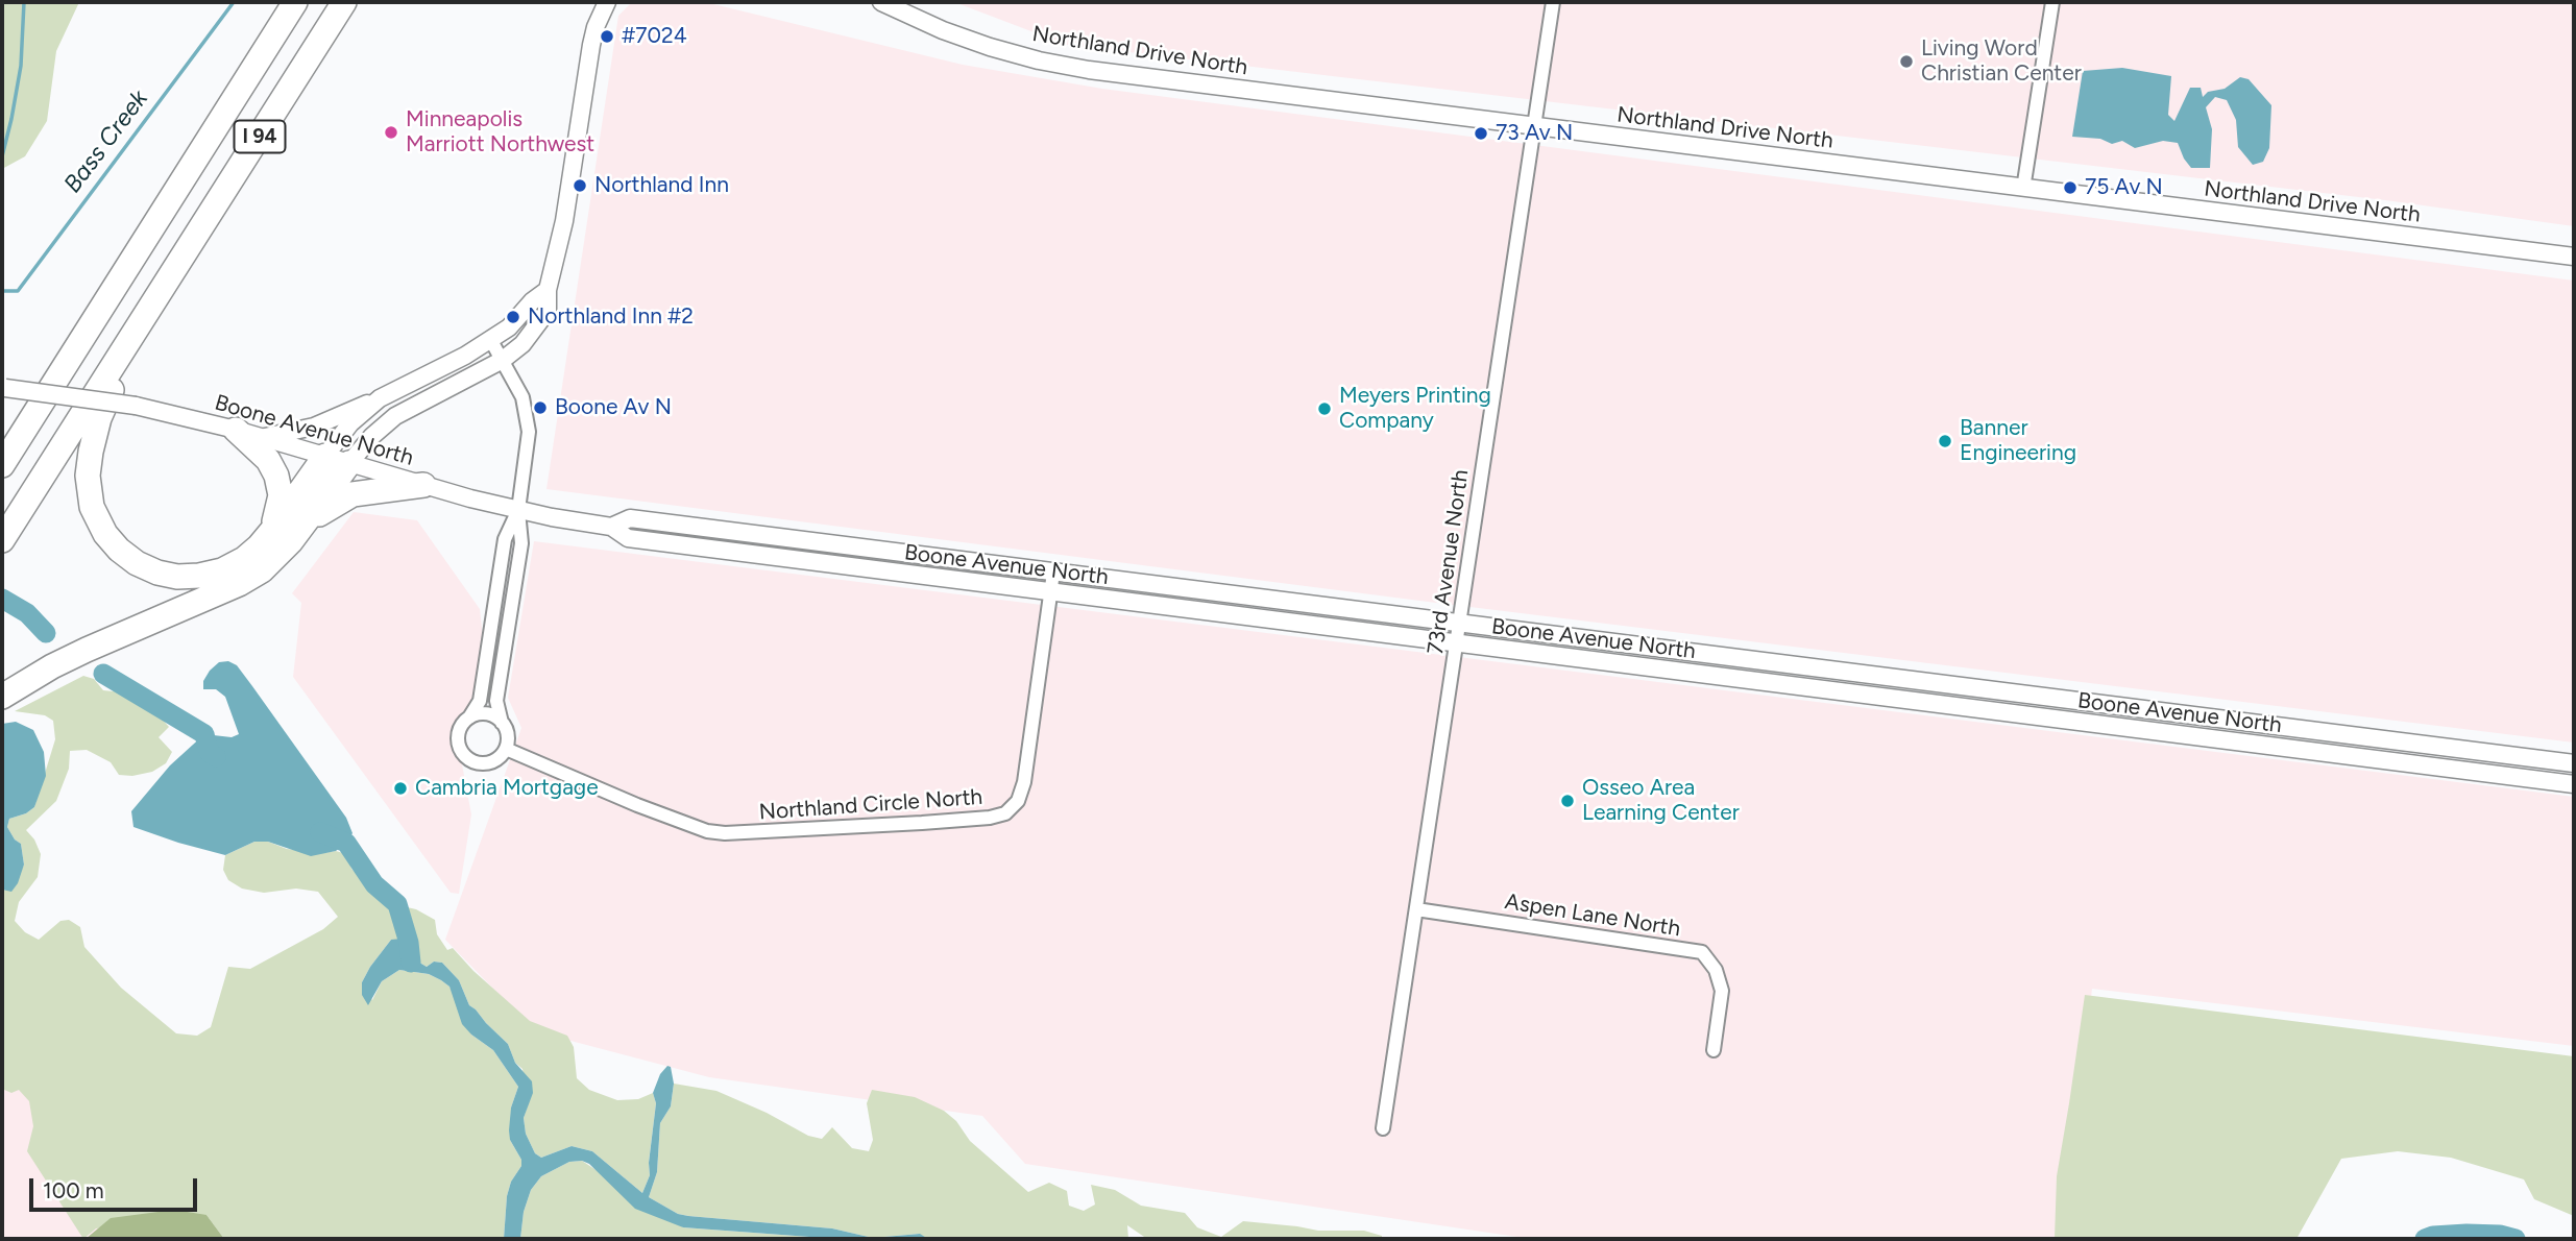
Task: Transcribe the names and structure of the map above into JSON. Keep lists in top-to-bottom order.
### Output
{
  "streets": {
    "highway": ["I 94"],
    "street": [
      "Northland Drive North",
      "Boone Avenue North",
      "73rd Avenue North",
      "Northland Circle North",
      "Aspen Lane North"
    ]
  },
  "crossings": [
    ["Northland Drive North", "73rd Avenue North"],
    ["Boone Avenue North", "73rd Avenue North"],
    ["Boone Avenue North", "Northland Circle North"],
    ["73rd Avenue North", "Aspen Lane North"]
  ],
  "water": ["Bass Creek"],
  "places": [
    "#7024",
    "Living Word Christian Center",
    "Minneapolis Marriott Northwest",
    "73 Av N",
    "Northland Inn",
    "75 Av N",
    "Northland Inn #2",
    "Boone Av N",
    "Meyers Printing Company",
    "Banner Engineering",
    "Cambria Mortgage",
    "Osseo Area Learning Center"
  ],
  "scale_bar": "100 m"
}
